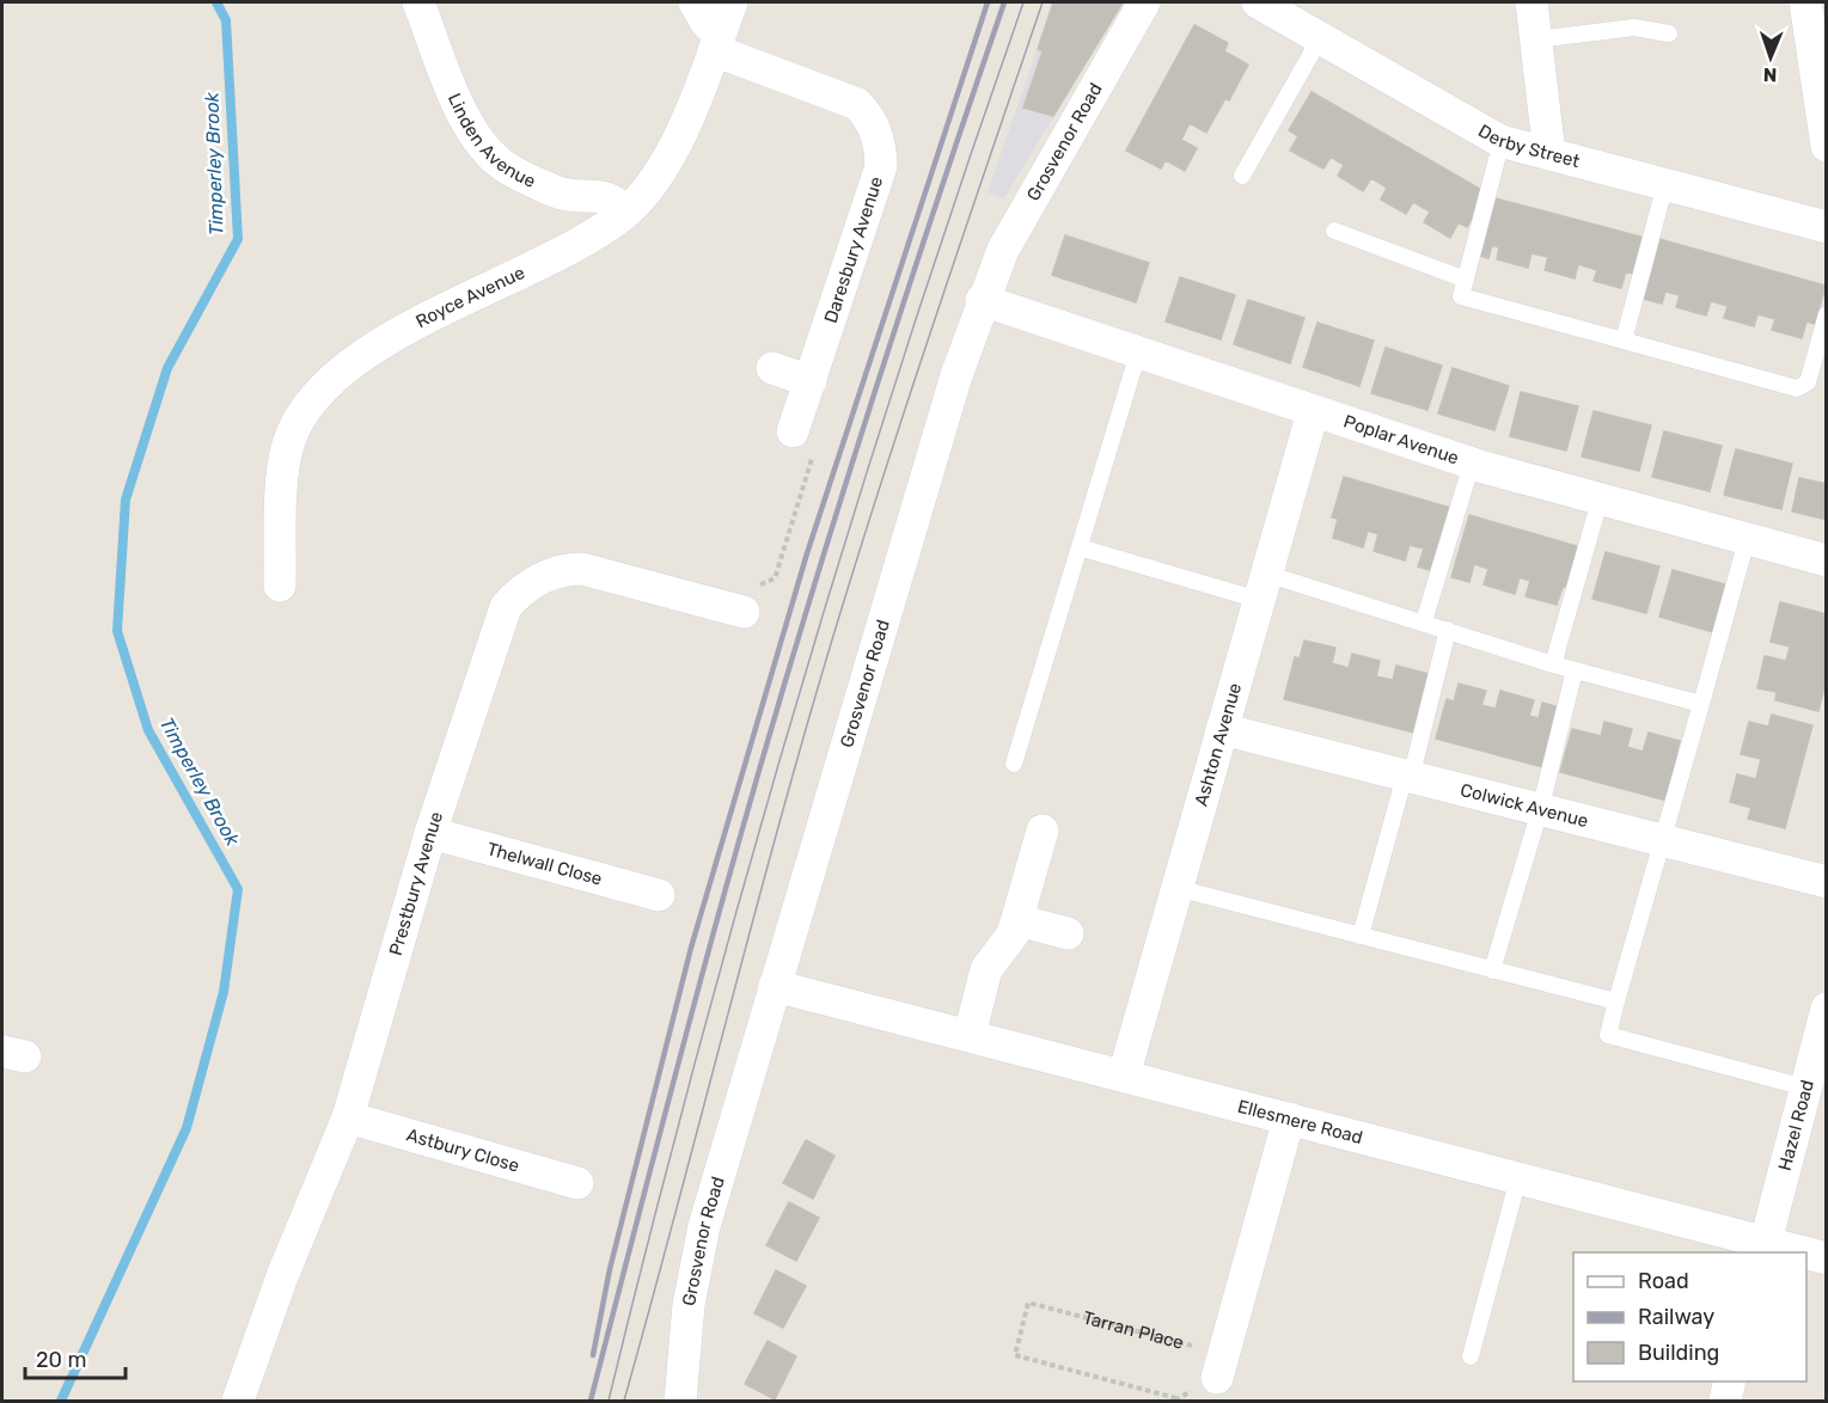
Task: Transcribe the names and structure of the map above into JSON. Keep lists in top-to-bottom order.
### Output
{
  "streets": {
    "street": [
      "Linden Avenue",
      "Grosvenor Road",
      "Derby Street",
      "Daresbury Avenue",
      "Royce Avenue",
      "Poplar Avenue",
      "Ashton Avenue",
      "Colwick Avenue",
      "Thelwall Close",
      "Prestbury Avenue",
      "Ellesmere Road",
      "Hazel Road",
      "Astbury Close"
    ],
    "path": ["Tarran Place"]
  },
  "crossings": [
    ["Linden Avenue", "Royce Avenue"],
    ["Grosvenor Road", "Poplar Avenue"],
    ["Grosvenor Road", "Ellesmere Road"],
    ["Daresbury Avenue", "Royce Avenue"],
    ["Poplar Avenue", "Ashton Avenue"],
    ["Ashton Avenue", "Colwick Avenue"],
    ["Ashton Avenue", "Ellesmere Road"],
    ["Thelwall Close", "Prestbury Avenue"],
    ["Prestbury Avenue", "Astbury Close"],
    ["Ellesmere Road", "Hazel Road"]
  ],
  "water": ["Timperley Brook"],
  "legend": ["Road", "Railway", "Building"],
  "scale_bar": "20 m",
  "north": "bottom"
}
